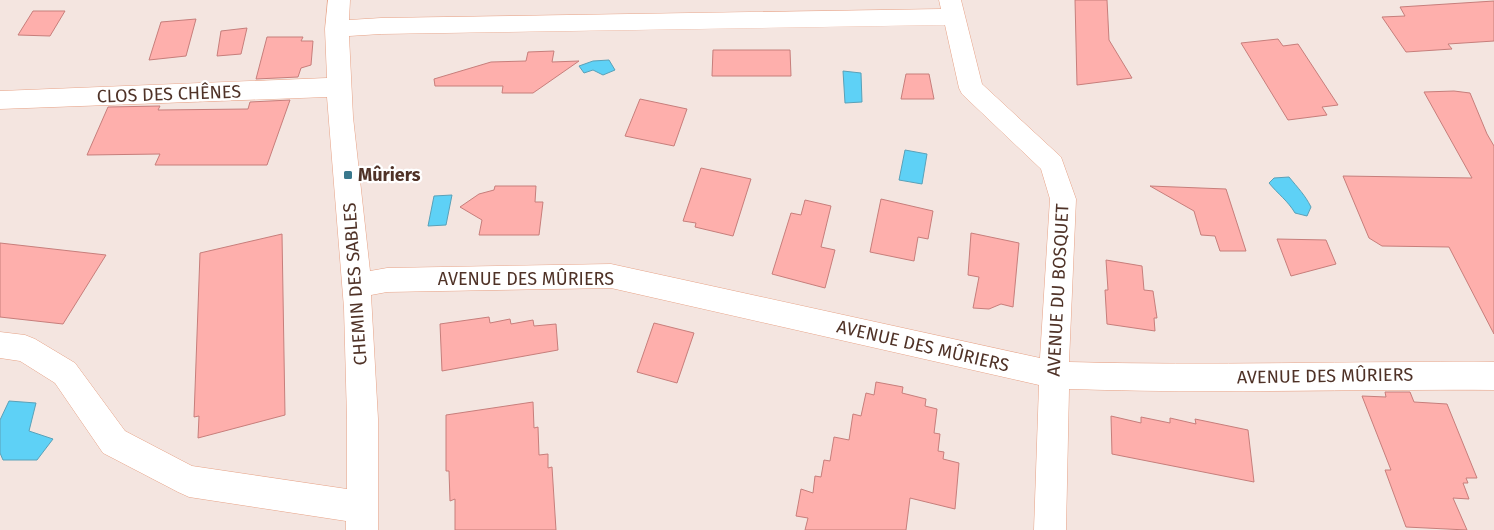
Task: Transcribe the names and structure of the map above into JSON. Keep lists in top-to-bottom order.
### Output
{
  "streets": {
    "street": [
      "CLOS DES CHÊNES",
      "AVENUE DES MÛRIERS",
      "CHEMIN DES SABLES",
      "AVENUE DU BOSQUET"
    ]
  },
  "crossings": [
    ["CLOS DES CHÊNES", "CHEMIN DES SABLES"],
    ["AVENUE DES MÛRIERS", "CHEMIN DES SABLES"],
    ["AVENUE DES MÛRIERS", "AVENUE DU BOSQUET"]
  ],
  "places": {
    "transit": ["Mûriers"]
  }
}
